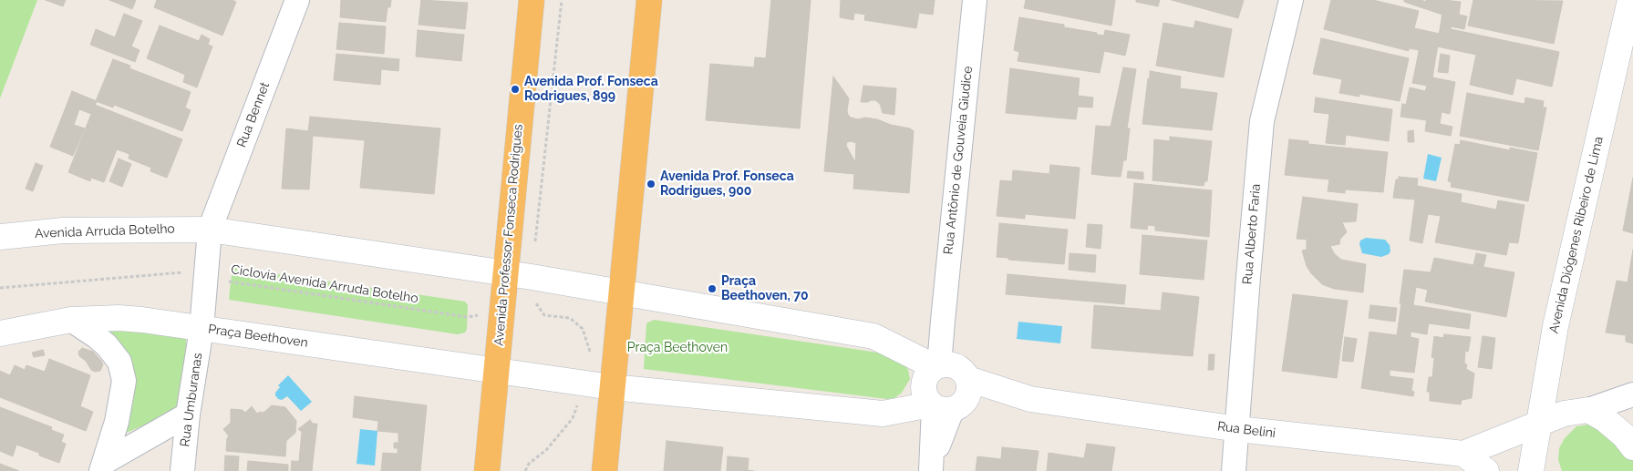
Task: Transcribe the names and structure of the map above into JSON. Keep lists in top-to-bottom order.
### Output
{
  "streets": {
    "highway": ["Avenida Professor Fonseca Rodrigues"],
    "street": [
      "Rua Bennet",
      "Rua Antônio de Gouveia Giudice",
      "Avenida Arruda Botelho",
      "Rua Alberto Faria",
      "Avenida Diógenes Ribeiro de Lima",
      "Praça Beethoven",
      "Rua Umburanas",
      "Rua Belini"
    ],
    "path": ["Ciclovia Avenida Arruda Botelho"]
  },
  "crossings": [
    ["Rua Bennet", "Avenida Arruda Botelho"],
    ["Rua Bennet", "Praça Beethoven"],
    ["Rua Antônio de Gouveia Giudice", "Praça Beethoven"],
    ["Rua Antônio de Gouveia Giudice", "Rua Belini"],
    ["Avenida Arruda Botelho", "Praça Beethoven"],
    ["Rua Alberto Faria", "Rua Belini"],
    ["Avenida Professor Fonseca Rodrigues", "Ciclovia Avenida Arruda Botelho"],
    ["Avenida Professor Fonseca Rodrigues", "Praça Beethoven"],
    ["Avenida Diógenes Ribeiro de Lima", "Rua Belini"],
    ["Ciclovia Avenida Arruda Botelho", "Praça Beethoven"],
    ["Praça Beethoven", "Rua Umburanas"],
    ["Praça Beethoven", "Rua Belini"]
  ],
  "parks": ["Praça Beethoven"],
  "places": ["Avenida Prof. Fonseca Rodrigues, 899", "Avenida Prof. Fonseca Rodrigues, 900", "Praça Beethoven, 70"]
}
